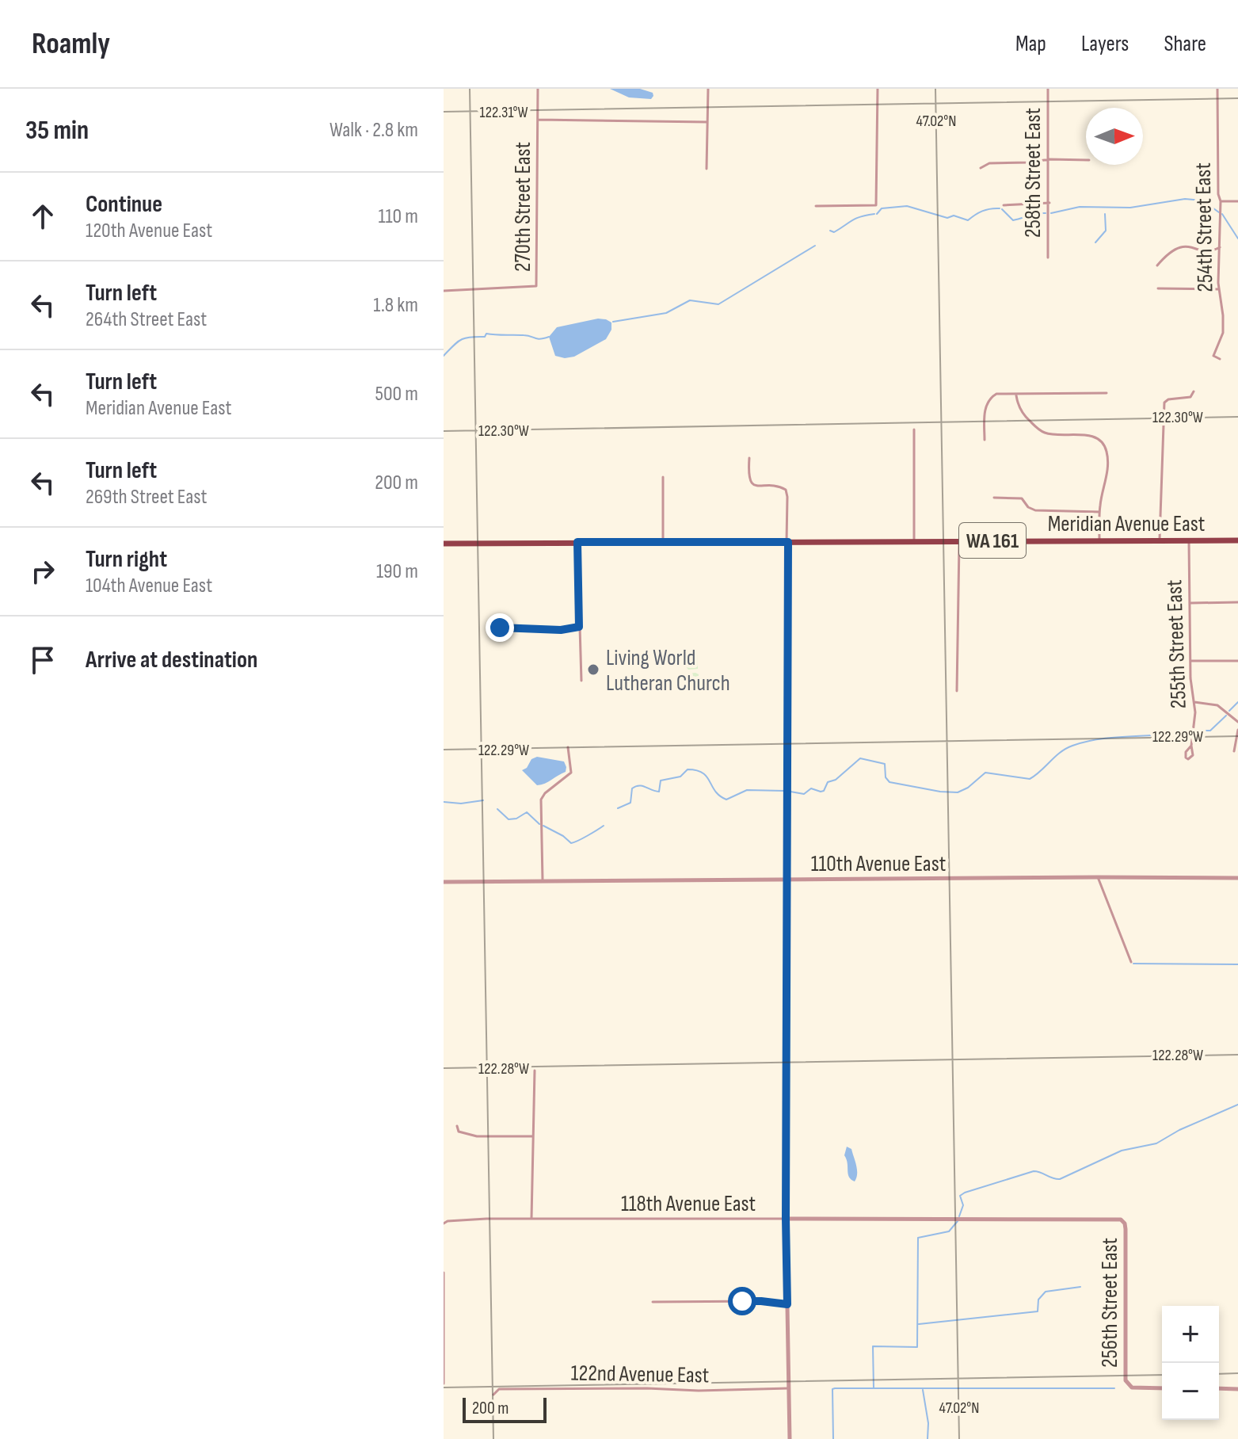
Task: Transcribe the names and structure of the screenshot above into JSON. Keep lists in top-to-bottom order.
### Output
{
  "streets": {
    "main road": ["Meridian Avenue East", "WA 161"],
    "street": [
      "258th Street East",
      "270th Street East",
      "254th Street East",
      "255th Street East",
      "110th Avenue East",
      "118th Avenue East",
      "256th Street East",
      "122nd Avenue East"
    ]
  },
  "crossings": [
    ["Meridian Avenue East", "255th Street East"],
    ["118th Avenue East", "256th Street East"]
  ],
  "places": ["Living World Lutheran Church"],
  "scale_bar": "200 m",
  "north": "right",
  "page": {
    "header": "Roamly",
    "nav": ["Map", "Layers", "Share"],
    "heading": ["35 min", "Walk · 2.8 km"],
    "list": [
      ["Continue", "120th Avenue East", "110 m"],
      ["Turn left", "264th Street East", "1.8 km"],
      ["Turn left", "Meridian Avenue East", "500 m"],
      ["Turn left", "269th Street East", "200 m"],
      ["Turn right", "104th Avenue East", "190 m"],
      "Arrive at destination"
    ],
    "map_buttons": ["+", "−"],
    "scale": "200 m"
  },
  "coordinates": [
    "122.31°W",
    "47.02°N",
    "122.30°W",
    "122.29°W",
    "122.28°W"
  ]
}
